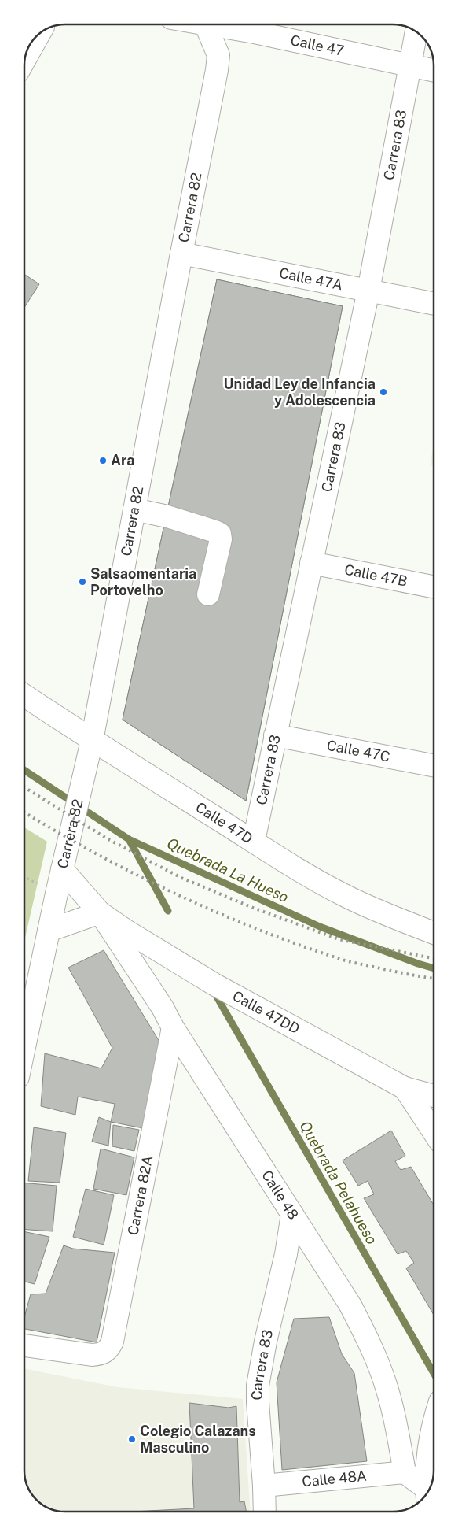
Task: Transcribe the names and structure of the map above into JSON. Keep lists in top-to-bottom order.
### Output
{
  "streets": {
    "street": [
      "Calle 47",
      "Carrera 83",
      "Carrera 82",
      "Calle 47A",
      "Calle 47B",
      "Calle 47C",
      "Calle 47D",
      "Calle 47DD",
      "Carrera 82A",
      "Calle 48",
      "Calle 48A"
    ]
  },
  "crossings": [
    ["Calle 47", "Carrera 83"],
    ["Carrera 83", "Calle 47A"],
    ["Carrera 83", "Calle 47B"],
    ["Carrera 83", "Calle 47C"],
    ["Carrera 83", "Calle 47D"],
    ["Carrera 83", "Calle 48"],
    ["Carrera 83", "Calle 48A"],
    ["Carrera 82", "Calle 47A"],
    ["Carrera 82", "Calle 47D"],
    ["Carrera 82", "Calle 47DD"],
    ["Calle 47DD", "Calle 48"],
    ["Carrera 82A", "Calle 48"],
    ["Calle 48", "Calle 48A"]
  ],
  "water": ["Quebrada La Hueso", "Quebrada Pelahueso"],
  "places": [
    "Unidad Ley de Infancia y Adolescencia",
    "Ara",
    "Salsaomentaria Portovelho",
    "Colegio Calazans Masculino"
  ]
}
